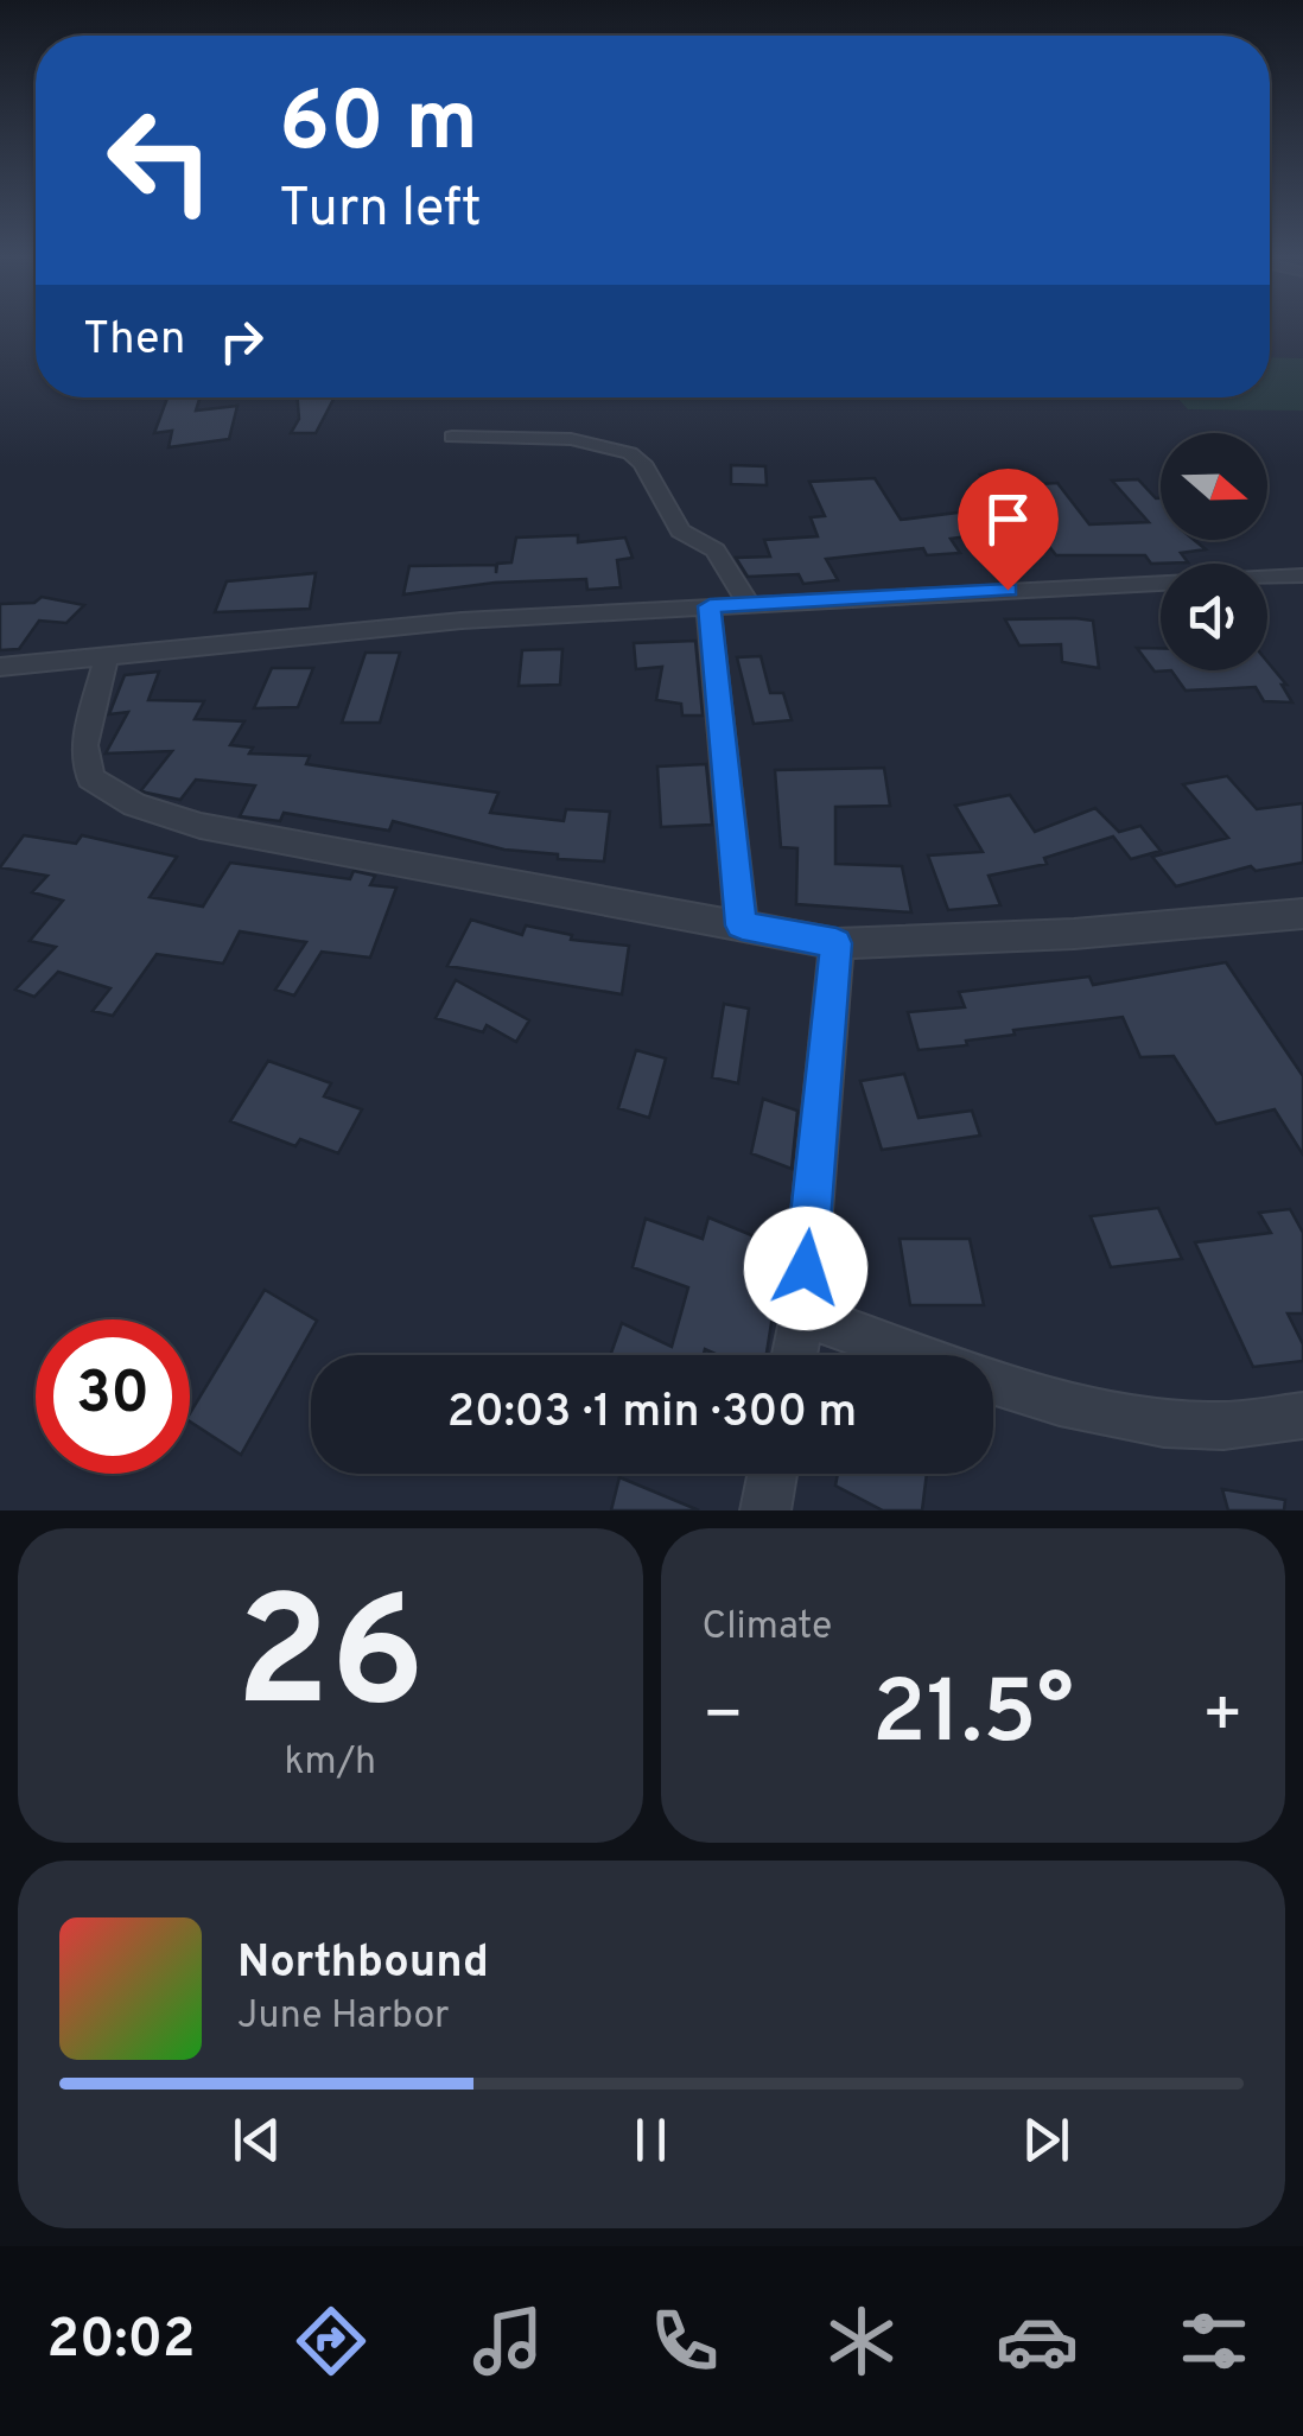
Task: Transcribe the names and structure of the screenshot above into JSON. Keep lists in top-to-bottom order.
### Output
{
  "north": "right",
  "page": {
    "turn": ["60 m", "Turn left"],
    "then": "Then",
    "limit": "30",
    "trip": "20:03 · 1 min · 300 m",
    "tile": [
      ["26", "km/h"],
      "Climate"
    ],
    "heat": ["−", "21.5°", "+"],
    "song": ["Northbound", "June Harbor"],
    "tabs": "20:02"
  }
}
